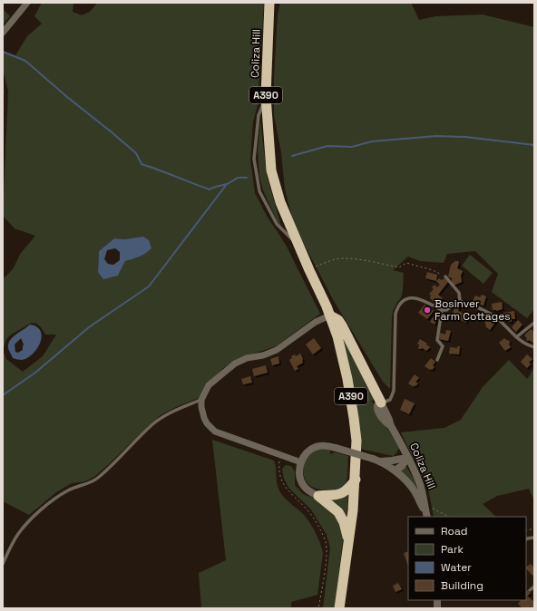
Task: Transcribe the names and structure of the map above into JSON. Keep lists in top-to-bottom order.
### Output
{
  "streets": {
    "highway": ["Coliza Hill", "A390"]
  },
  "crossings": [
    ["Coliza Hill", "A390"]
  ],
  "places": ["Bosinver Farm Cottages"],
  "legend": [
    "Road",
    "Park",
    "Water",
    "Building"
  ]
}
